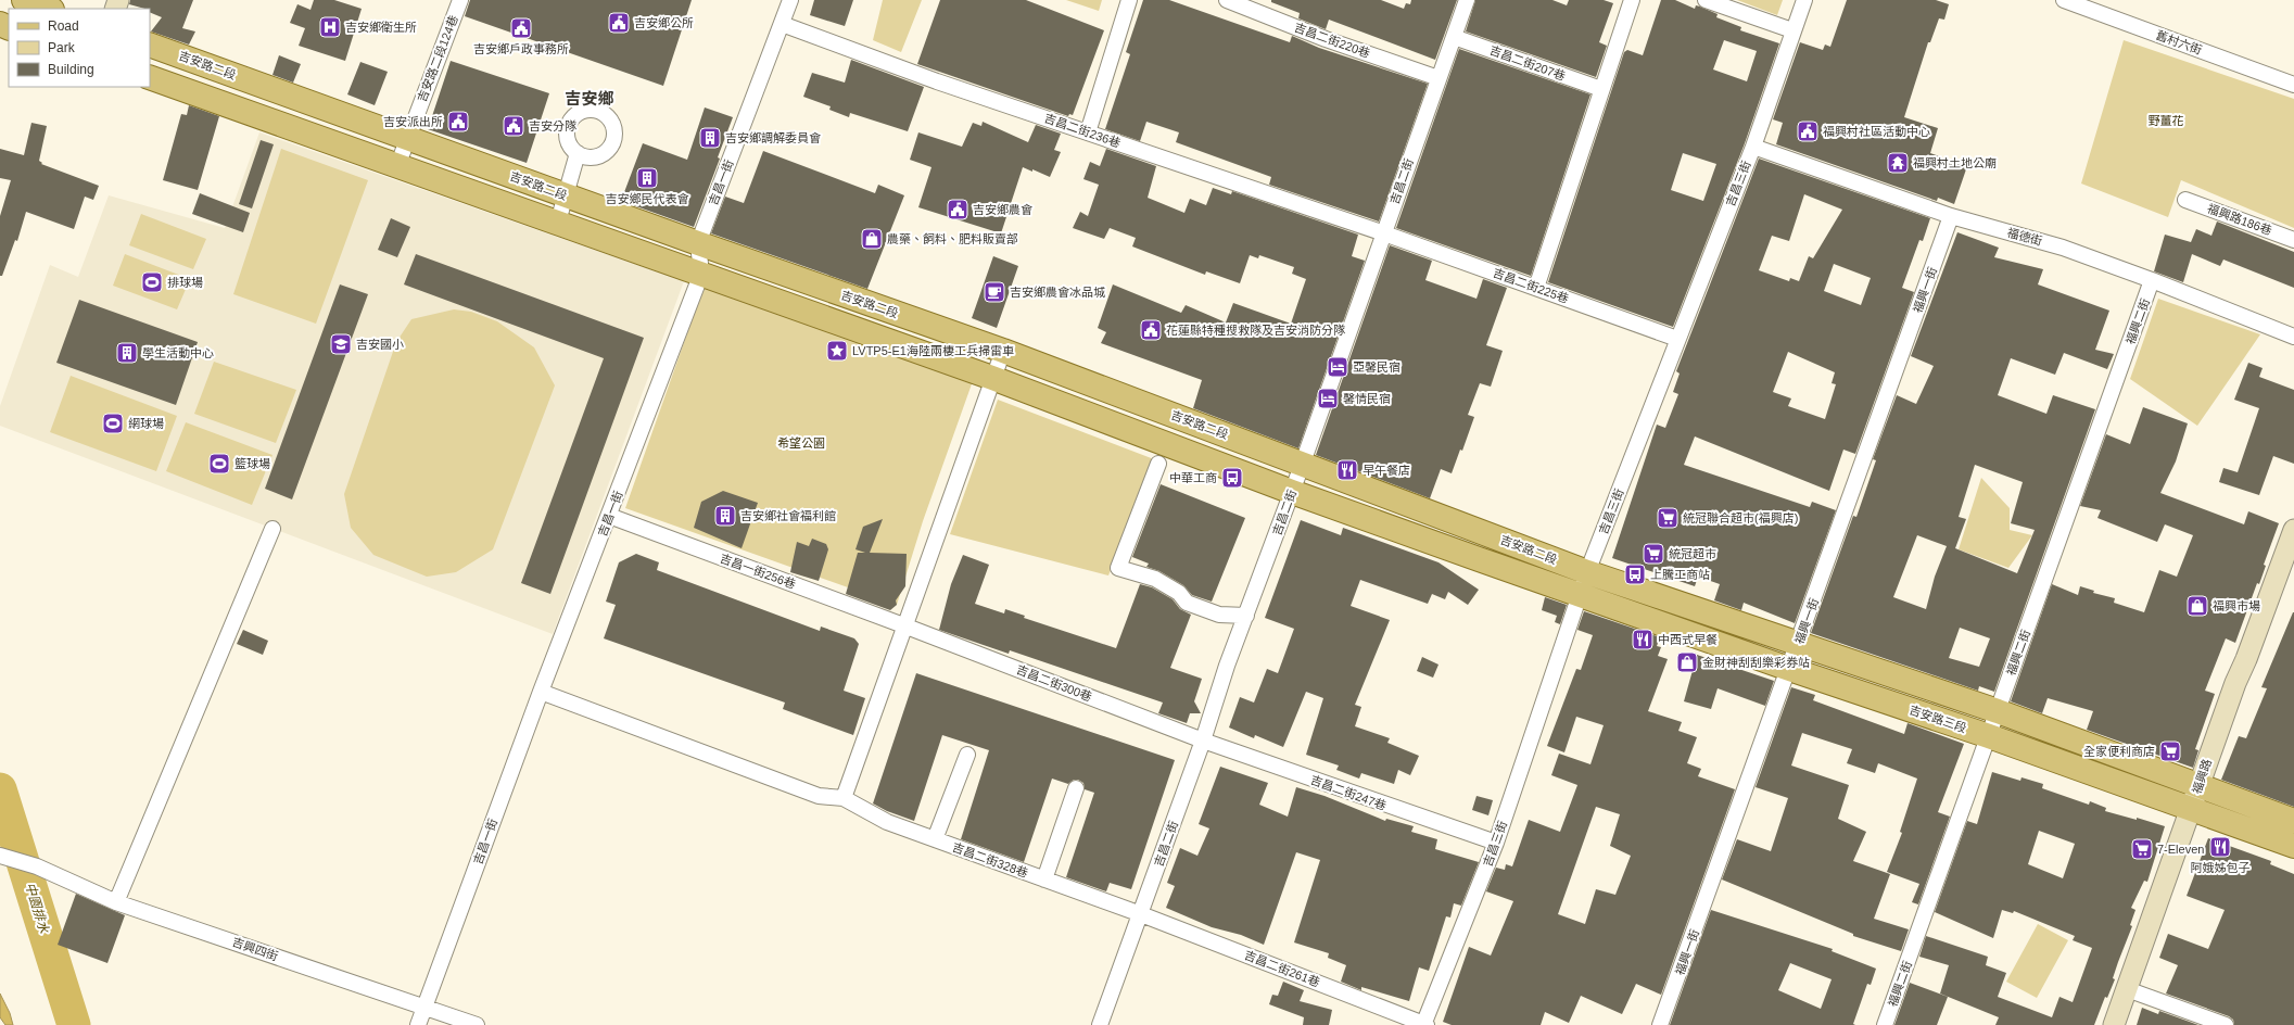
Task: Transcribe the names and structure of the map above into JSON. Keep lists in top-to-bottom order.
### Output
{
  "streets": {
    "main road": ["吉安路二段", "吉安路三段"],
    "street": [
      "吉昌二街220巷",
      "舊村六街",
      "吉安路二段124巷",
      "吉昌二街207巷",
      "吉昌二街236巷",
      "吉昌二街",
      "吉昌一街",
      "吉昌三街",
      "福興路186巷",
      "福德街",
      "吉昌二街225巷",
      "福興一街",
      "福興二街",
      "吉昌一街256巷",
      "吉昌二街300巷",
      "福興路",
      "吉昌二街247巷",
      "吉昌二街328巷",
      "吉興四街",
      "吉昌二街261巷"
    ]
  },
  "crossings": [
    ["吉昌二街220巷", "吉昌二街"],
    ["吉安路二段124巷", "吉安路二段"],
    ["吉昌二街207巷", "吉昌二街"],
    ["吉安路二段", "吉昌二街"],
    ["吉安路二段", "吉昌一街"],
    ["吉安路二段", "吉昌三街"],
    ["吉安路二段", "吉安路三段"],
    ["吉昌二街236巷", "吉昌二街"],
    ["吉昌二街236巷", "吉昌一街"],
    ["吉昌二街236巷", "吉昌二街225巷"],
    ["吉昌二街", "吉昌二街225巷"],
    ["吉昌二街", "吉昌二街300巷"],
    ["吉昌二街", "吉昌二街247巷"],
    ["吉昌二街", "吉昌二街328巷"],
    ["吉昌二街", "吉昌二街261巷"],
    ["吉昌一街", "吉昌一街256巷"],
    ["吉昌一街", "吉興四街"],
    ["吉昌三街", "福德街"],
    ["吉昌三街", "吉昌二街225巷"],
    ["吉昌三街", "吉安路三段"],
    ["吉昌三街", "吉昌二街247巷"],
    ["吉昌三街", "吉昌二街261巷"],
    ["福德街", "福興一街"],
    ["福德街", "福興二街"],
    ["福興一街", "吉安路三段"],
    ["福興二街", "吉安路三段"],
    ["吉昌一街256巷", "吉昌二街300巷"],
    ["吉昌二街300巷", "吉昌二街247巷"],
    ["吉安路三段", "福興路"],
    ["吉昌二街328巷", "吉昌二街261巷"]
  ],
  "districts": ["吉安鄉"],
  "water": ["中園排水"],
  "parks": ["野薑花", "希望公園"],
  "places": {
    "public building": [
      "吉安鄉公所",
      "吉安鄉戶政事務所",
      "吉安派出所",
      "吉安分隊",
      "福興村社區活動中心",
      "吉安鄉農會",
      "花蓮縣特種搜救隊及吉安消防分隊"
    ],
    "hospital": ["吉安鄉衛生所"],
    "building": [
      "吉安鄉調解委員會",
      "吉安鄉民代表會",
      "學生活動中心",
      "吉安鄉社會福利館"
    ],
    "temple": ["福興村土地公廟"],
    "shop": ["農藥、飼料、肥料販賣部", "福興市場", "金財神刮刮樂彩券站"],
    "sports": ["排球場", "網球場", "籃球場"],
    "cafe": ["吉安鄉農會冰品城"],
    "school or university": ["吉安國小"],
    "place": ["LVTP5-E1海陸兩棲工兵掃雷車"],
    "hotel": ["亞馨民宿", "馨情民宿"],
    "restaurant": ["早午餐店", "中西式早餐", "阿娥姊包子"],
    "bus stop": ["中華工商", "上騰工商站"],
    "supermarket": [
      "統冠聯合超市(福興店)",
      "統冠超市",
      "全家便利商店",
      "7-Eleven"
    ]
  },
  "legend": ["Road", "Park", "Building"]
}
